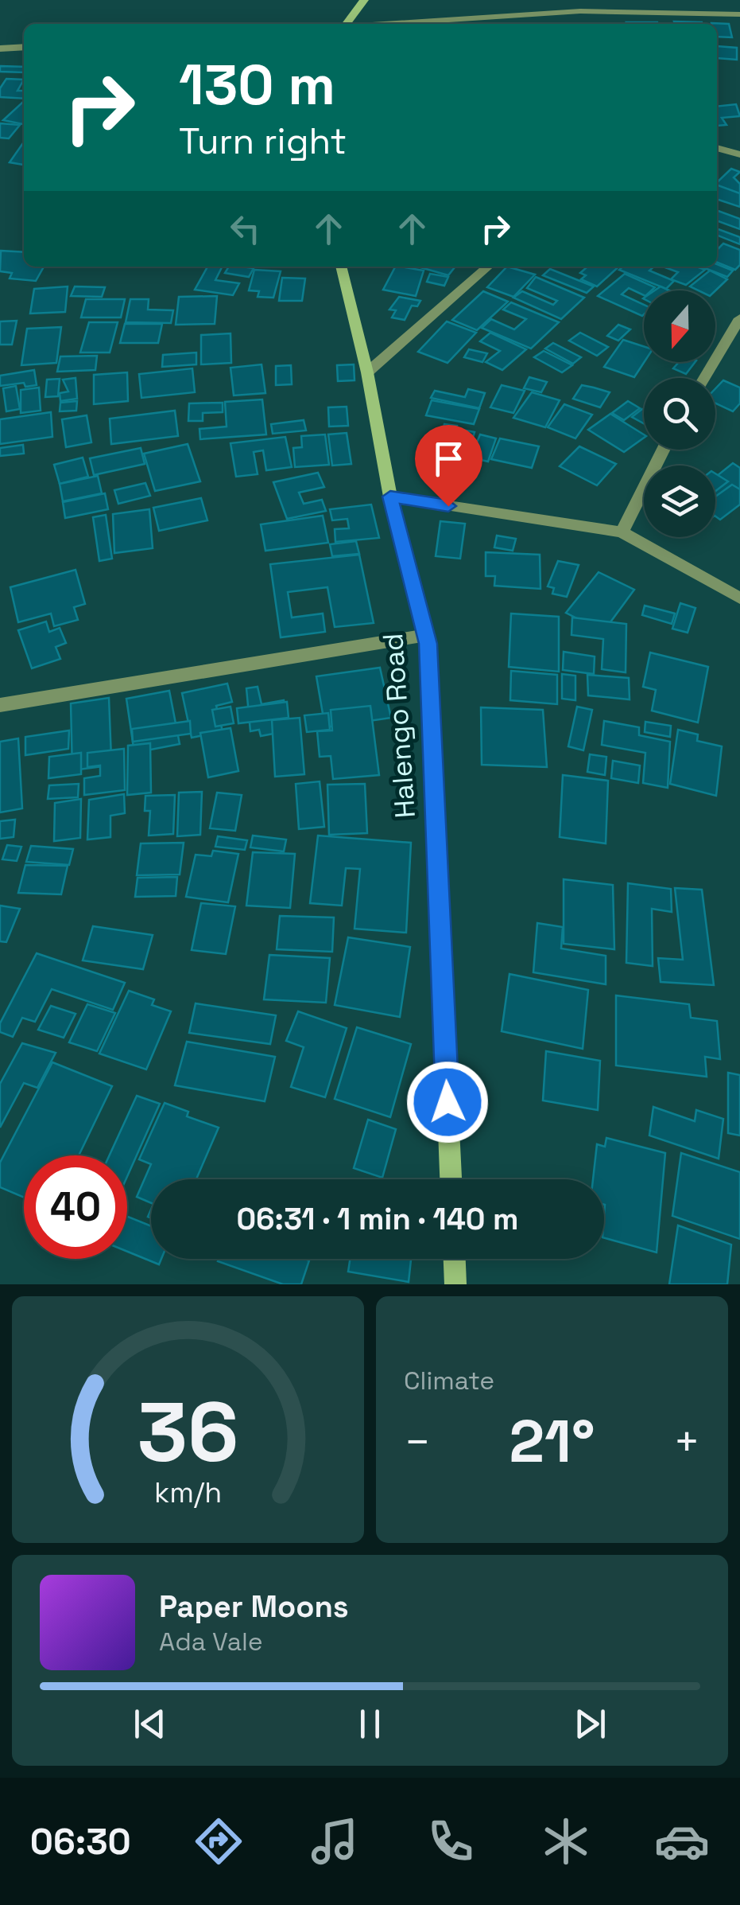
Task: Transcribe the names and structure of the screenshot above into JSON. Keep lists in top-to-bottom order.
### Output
{
  "streets": {
    "street": ["Halengo Road"]
  },
  "north": "bottom",
  "page": {
    "turn": ["130 m", "Turn right"],
    "limit": "40",
    "trip": "06:31 · 1 min · 140 m",
    "tile": "Climate",
    "heat": ["−", "21°", "+"],
    "song": ["Paper Moons", "Ada Vale"],
    "tabs": "06:30",
    "gauge": ["36", "km/h"]
  }
}
